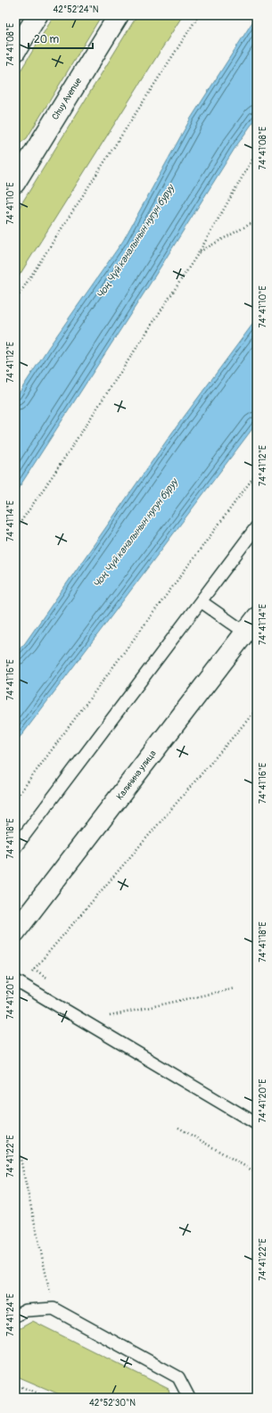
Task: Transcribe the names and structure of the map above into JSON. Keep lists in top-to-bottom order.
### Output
{
  "streets": {
    "main road": ["Chuy Avenue", "Калинина улица"]
  },
  "water": ["Чоң Чүй каналынын нугун буруу"],
  "scale_bar": "20 m",
  "coordinates": [
    "42°52'24\"N",
    "74°41'08\"E",
    "74°41'10\"E",
    "74°41'12\"E",
    "74°41'14\"E",
    "74°41'16\"E",
    "74°41'18\"E",
    "74°41'20\"E",
    "74°41'22\"E",
    "74°41'24\"E",
    "42°52'30\"N"
  ]
}
